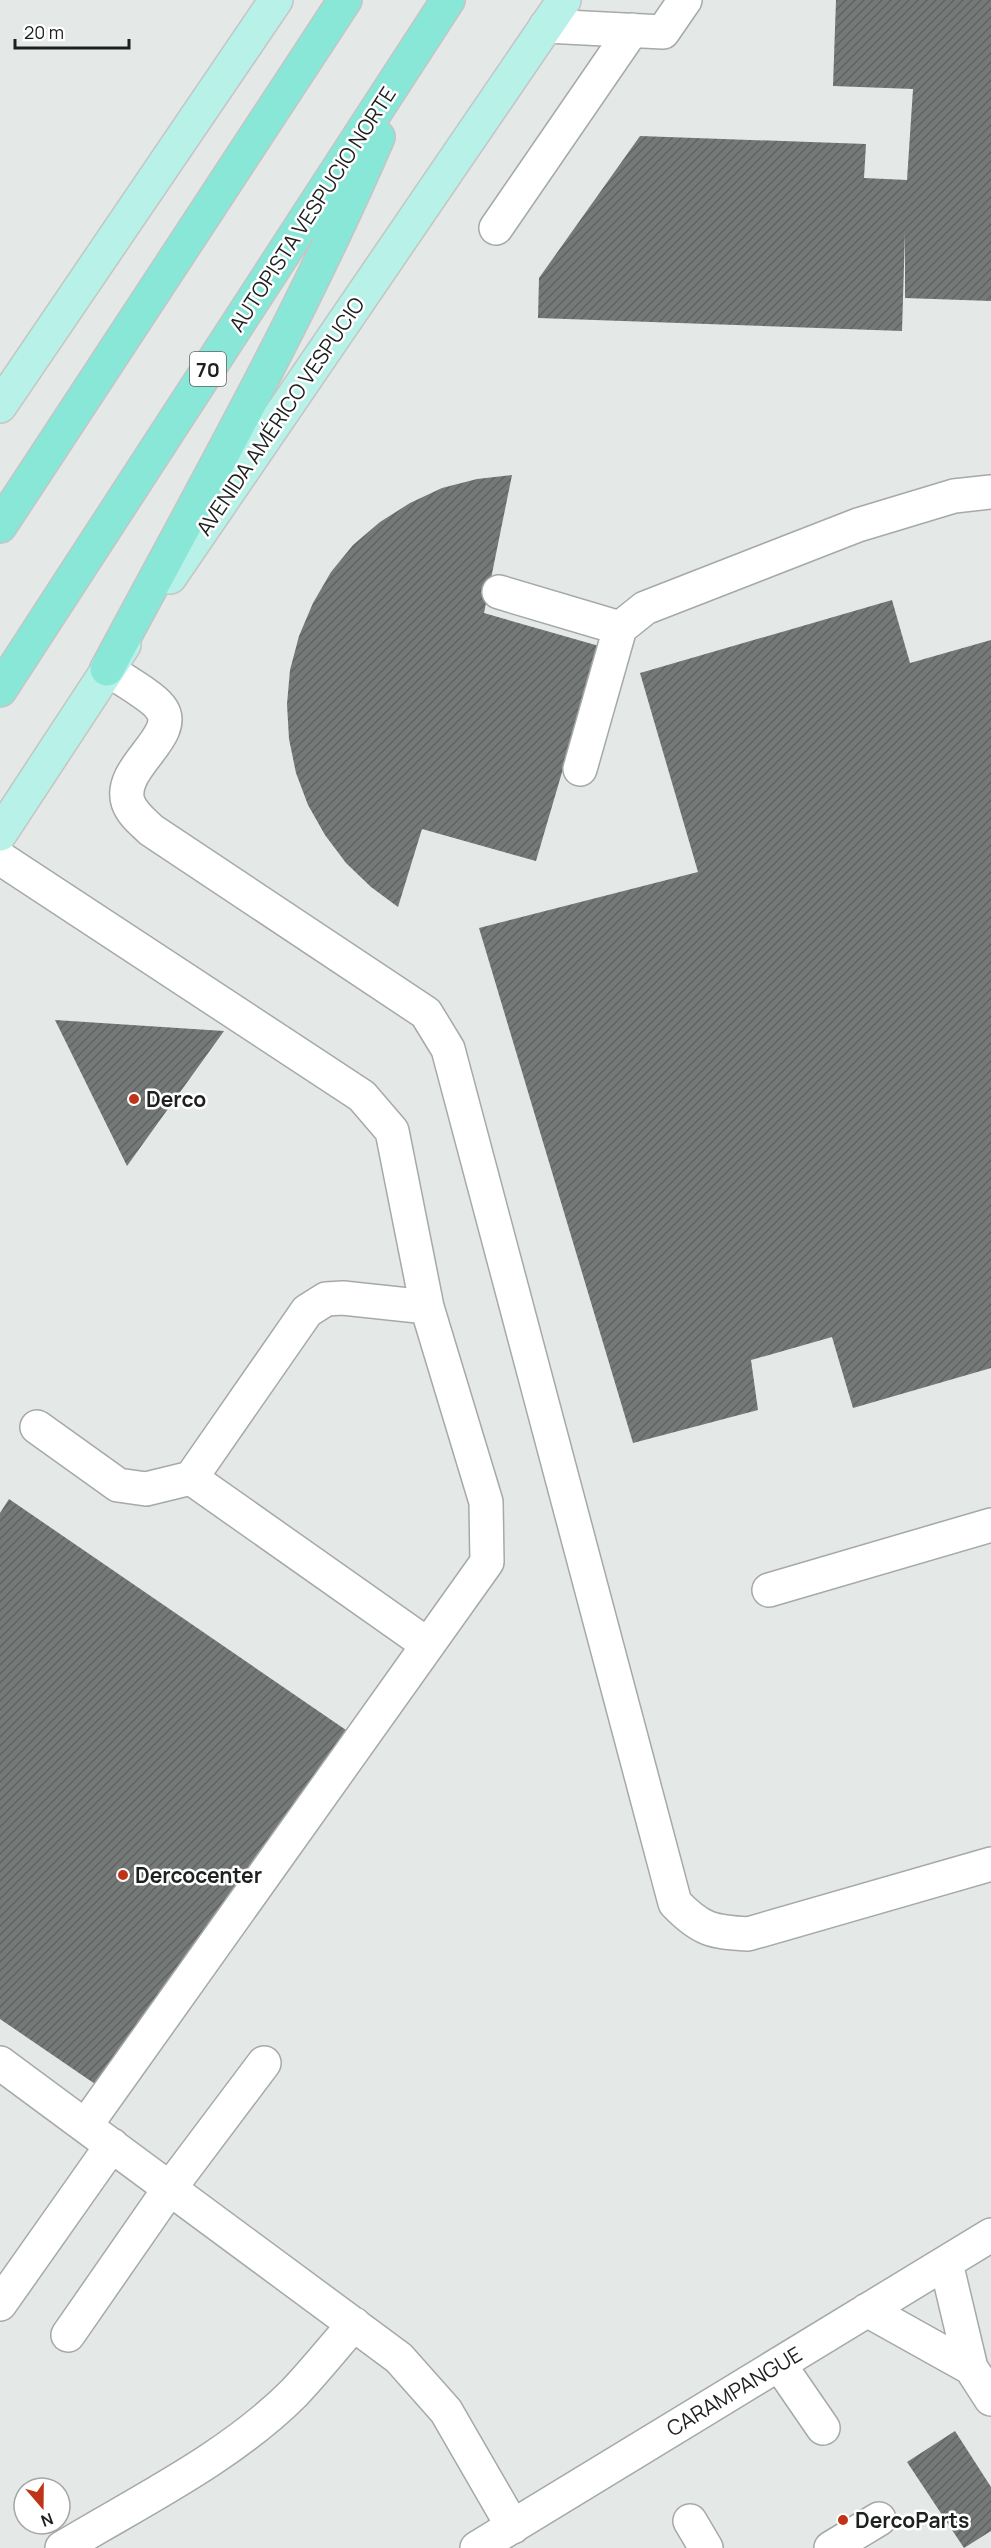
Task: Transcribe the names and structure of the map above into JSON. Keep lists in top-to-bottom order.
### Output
{
  "streets": {
    "highway": ["AUTOPISTA VESPUCIO NORTE", "70"],
    "main road": ["AVENIDA AMÉRICO VESPUCIO"],
    "street": ["CARAMPANGUE"]
  },
  "places": ["Derco", "Dercocenter", "DercoParts"],
  "scale_bar": "20 m",
  "north": "bottom"
}
